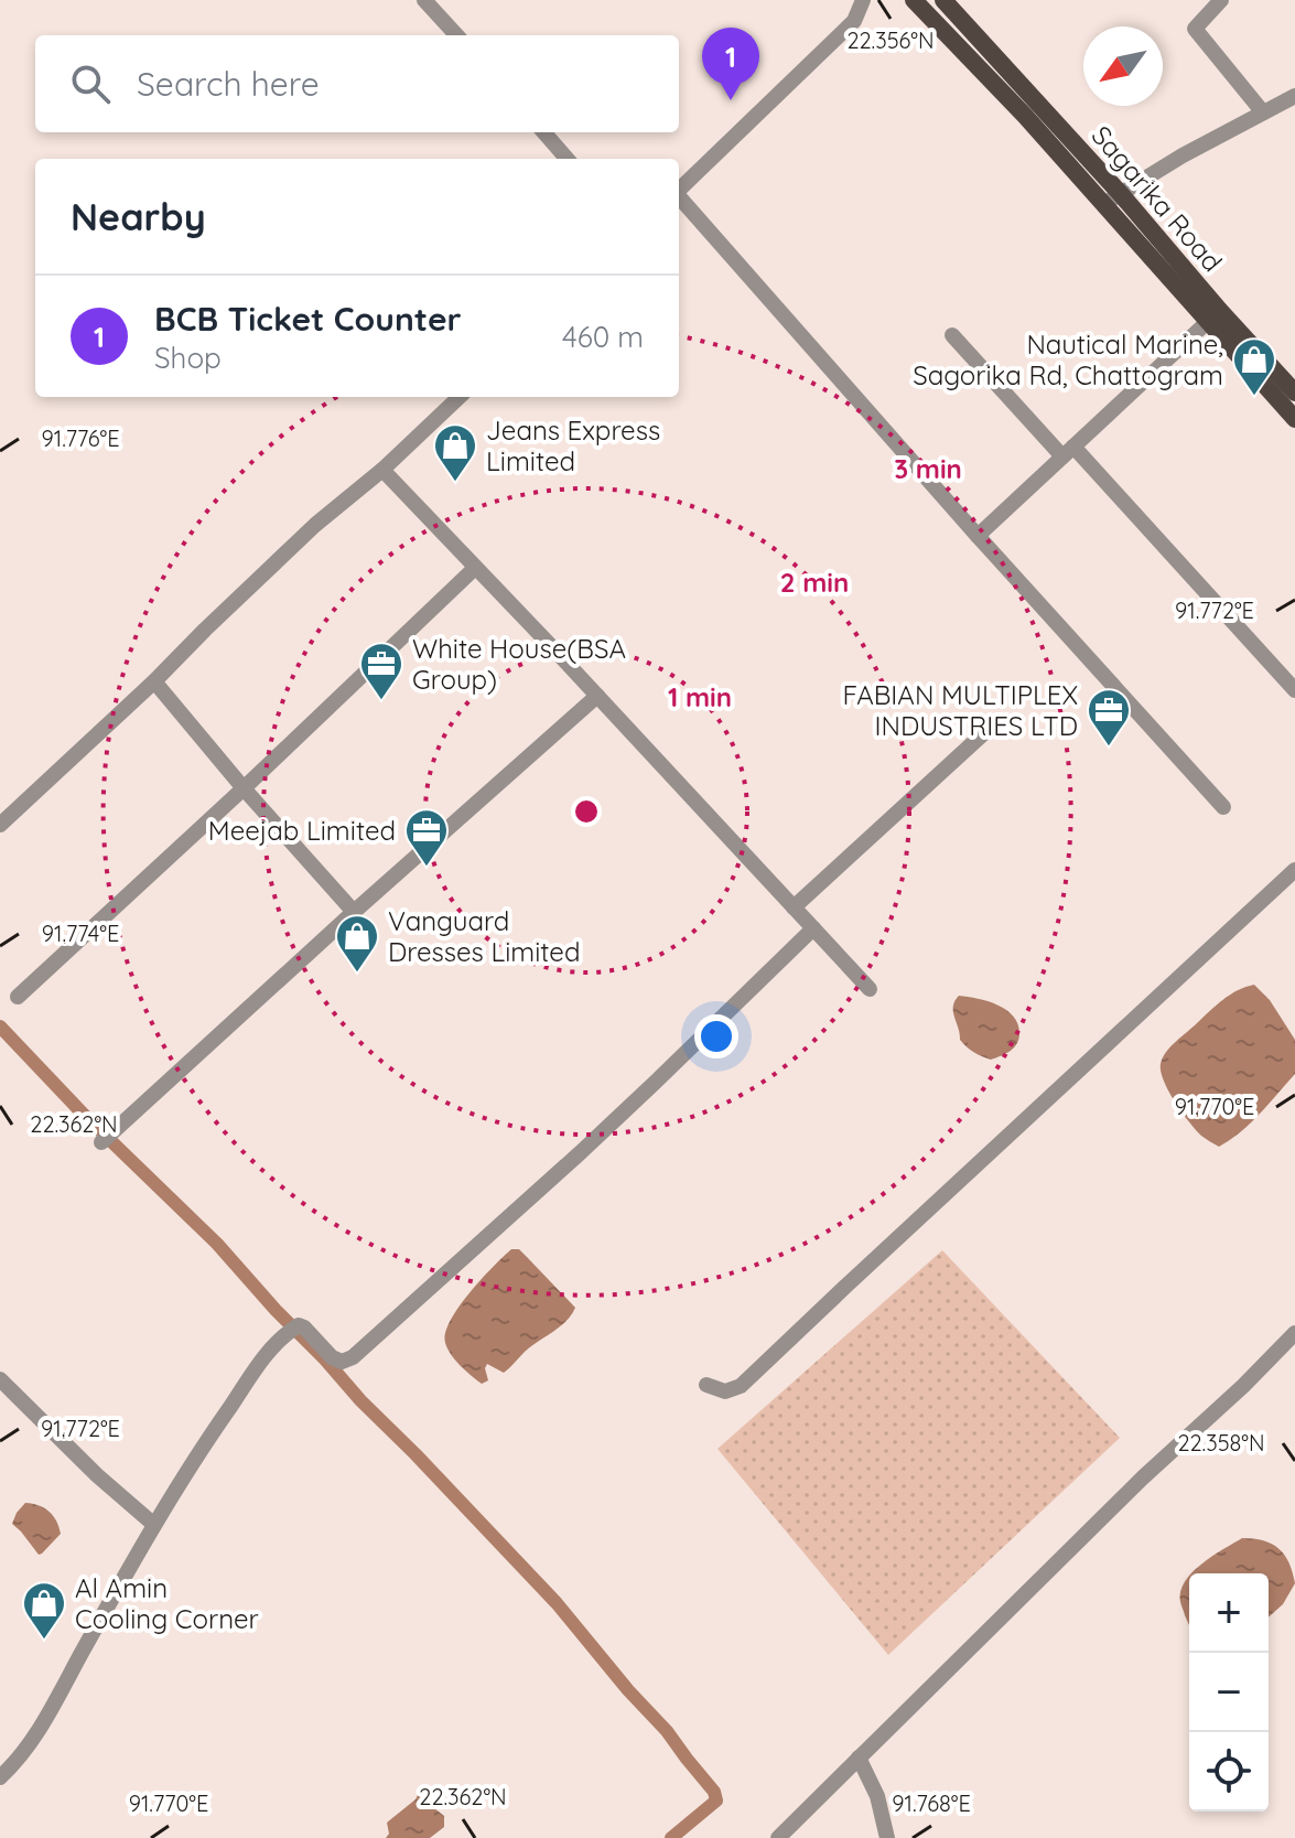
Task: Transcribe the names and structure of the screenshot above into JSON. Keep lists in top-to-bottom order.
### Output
{
  "streets": {
    "main road": ["Sagarika Road"]
  },
  "places": {
    "shop": [
      "Nautical Marine, Sagorika Rd, Chattogram",
      "Jeans Express Limited",
      "Vanguard Dresses Limited",
      "Al Amin Cooling Corner"
    ],
    "office": ["White House(BSA Group)", "FABIAN MULTIPLEX INDUSTRIES LTD", "Meejab Limited"]
  },
  "north": "bottom left",
  "page": {
    "pins": "1",
    "search": "Search here",
    "heading": "Nearby",
    "list": [
      {
        "mark": "1",
        "name": "BCB Ticket Counter",
        "note": "Shop",
        "value": "460 m"
      }
    ],
    "map_buttons": ["+", "−"]
  },
  "coordinates": [
    "22.356°N",
    "91.776°E",
    "91.772°E",
    "91.774°E",
    "91.770°E",
    "22.362°N",
    "22.358°N",
    "91.768°E"
  ],
  "rings": ["3 min", "2 min", "1 min"]
}
